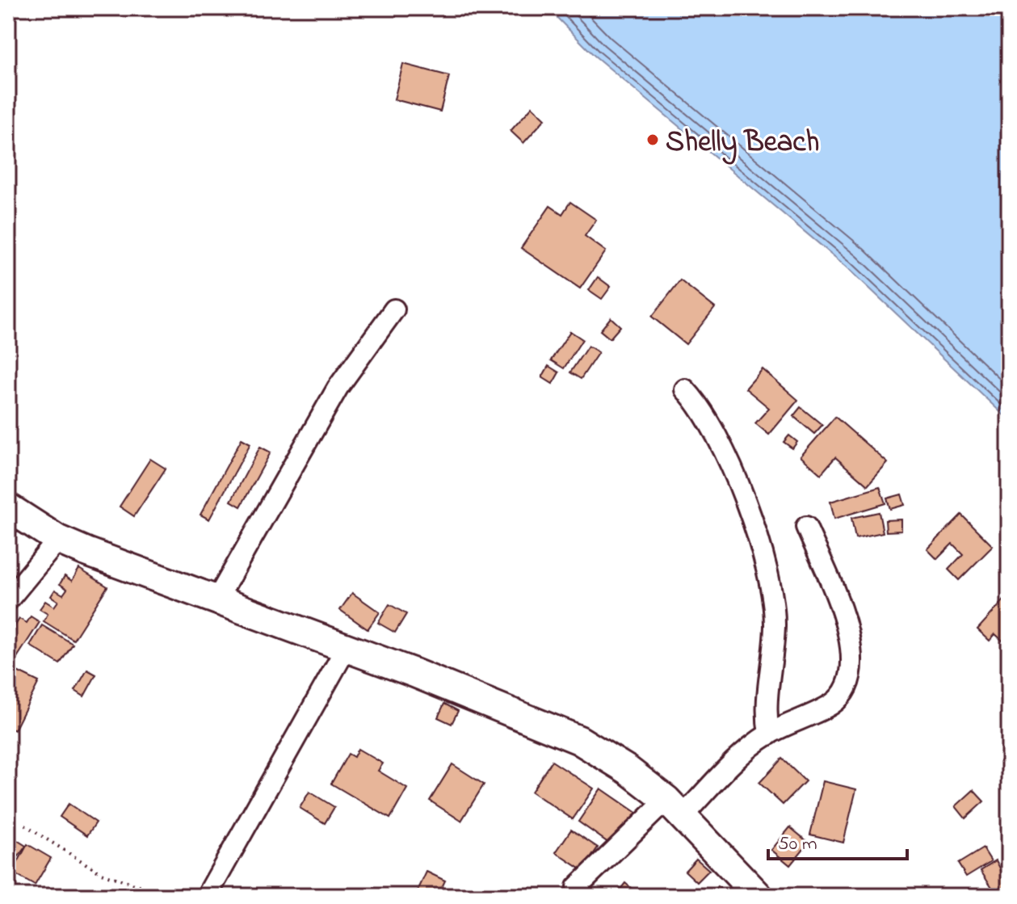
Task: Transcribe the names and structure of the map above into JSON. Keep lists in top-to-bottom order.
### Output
{
  "places": ["Shelly Beach"],
  "scale_bar": "50 m"
}
